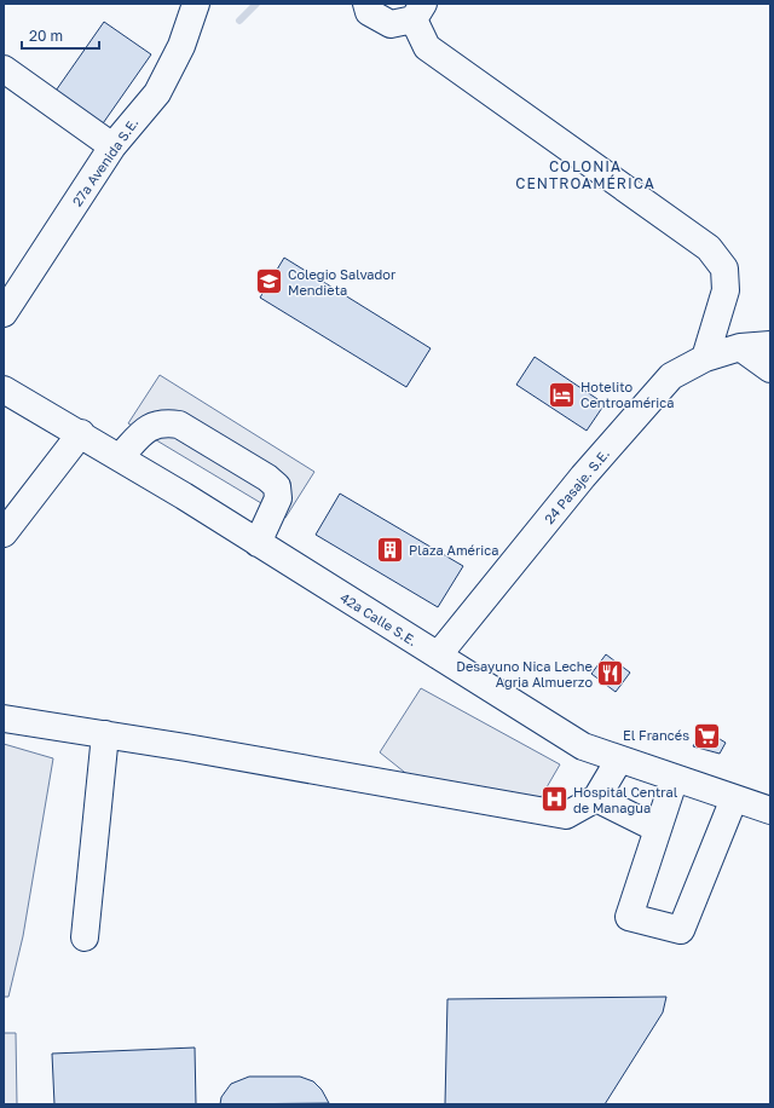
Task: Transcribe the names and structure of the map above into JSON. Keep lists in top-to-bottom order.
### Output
{
  "streets": {
    "street": ["27a Avenida S.E.", "24 Pasaje. S.E.", "42a Calle S.E."]
  },
  "crossings": [
    ["24 Pasaje. S.E.", "42a Calle S.E."]
  ],
  "districts": ["COLONIA CENTROAMÉRICA"],
  "places": {
    "school or university": ["Colegio Salvador Mendieta"],
    "hotel": ["Hotelito Centroamérica"],
    "building": ["Plaza América"],
    "restaurant": ["Desayuno Nica Leche Agria Almuerzo"],
    "supermarket": ["El Francés"],
    "hospital": ["Hospital Central de Managua"]
  },
  "scale_bar": "20 m"
}
